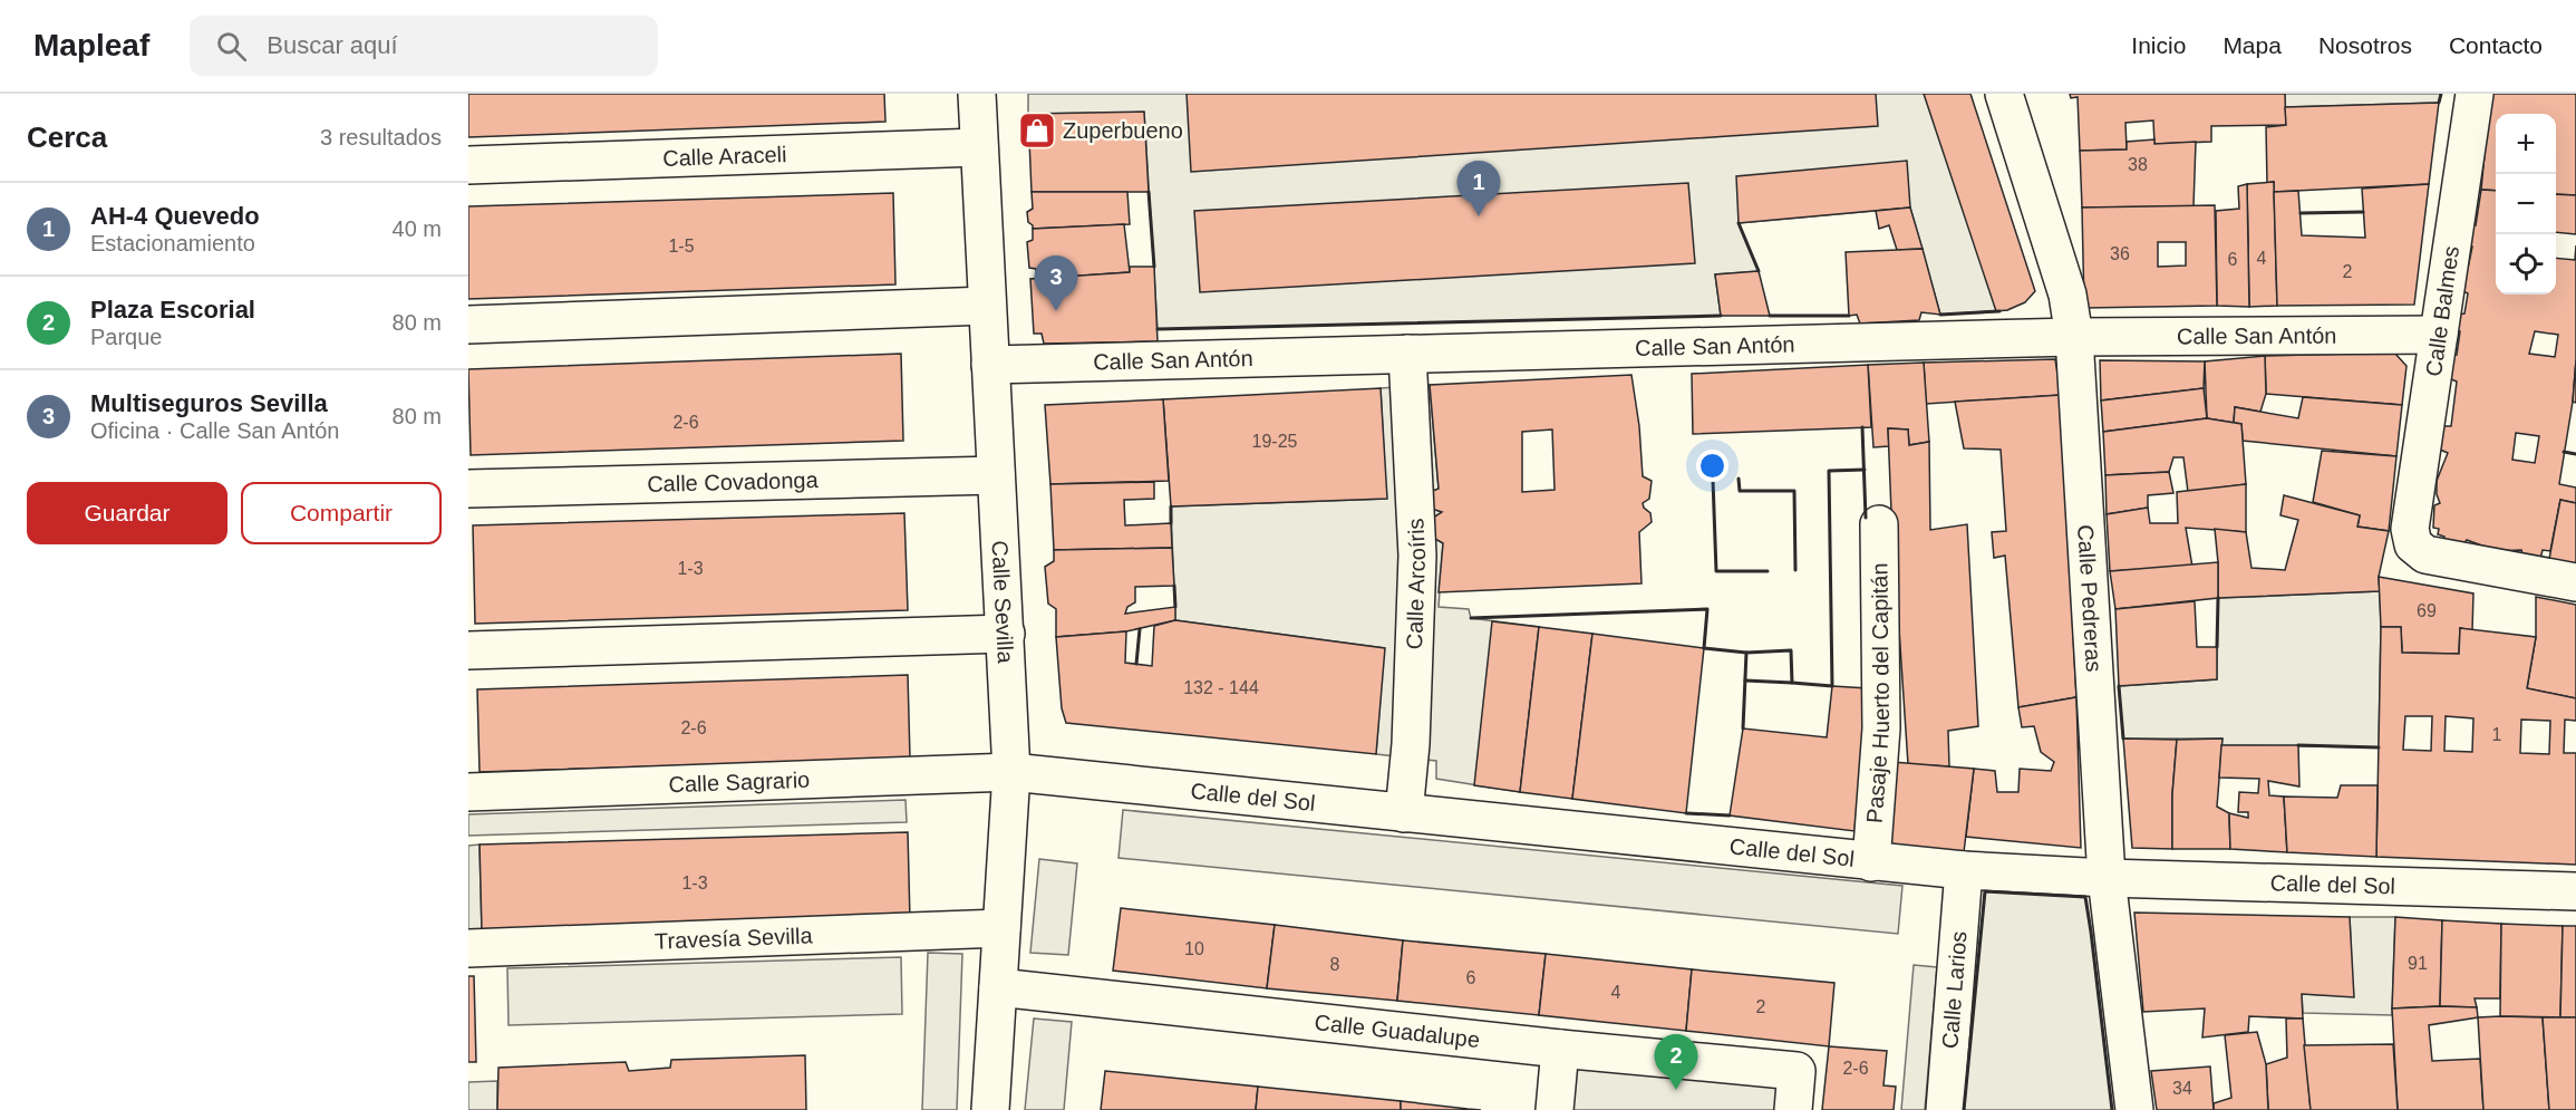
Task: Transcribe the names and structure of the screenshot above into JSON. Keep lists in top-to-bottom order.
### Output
{
  "streets": {
    "street": [
      "Calle Araceli",
      "Calle Balmes",
      "Calle San Antón",
      "Calle Covadonga",
      "Calle Arcoíris",
      "Calle Pedreras",
      "Calle Sevilla",
      "Pasaje Huerto del Capitán",
      "Calle Sagrario",
      "Calle del Sol",
      "Travesía Sevilla",
      "Calle Larios",
      "Calle Guadalupe"
    ]
  },
  "crossings": [
    ["Calle Araceli", "Calle Sevilla"],
    ["Calle Balmes", "Calle San Antón"],
    ["Calle San Antón", "Calle Arcoíris"],
    ["Calle San Antón", "Calle Pedreras"],
    ["Calle San Antón", "Calle Sevilla"],
    ["Calle Covadonga", "Calle Sevilla"],
    ["Calle Arcoíris", "Calle del Sol"],
    ["Calle Pedreras", "Calle del Sol"],
    ["Calle Sevilla", "Calle Sagrario"],
    ["Calle Sevilla", "Calle del Sol"],
    ["Calle Sevilla", "Travesía Sevilla"],
    ["Calle Sevilla", "Calle Guadalupe"],
    ["Pasaje Huerto del Capitán", "Calle del Sol"],
    ["Calle Sagrario", "Calle del Sol"],
    ["Calle del Sol", "Calle Larios"]
  ],
  "places": {
    "shop": ["Zuperbueno"]
  },
  "house_numbers": [
    "38",
    "1-5",
    "36",
    "4",
    "6",
    "2",
    "2-6",
    "19-25",
    "1-3",
    "69",
    "132 - 144",
    "2-6",
    "1",
    "1-3",
    "10",
    "91",
    "8",
    "6",
    "4",
    "2",
    "2-6",
    "34"
  ],
  "page": {
    "header": "Mapleaf",
    "search": "Buscar aquí",
    "nav": [
      "Inicio",
      "Mapa",
      "Nosotros",
      "Contacto"
    ],
    "heading": ["Cerca", "3 resultados"],
    "map_buttons": ["+", "−"],
    "pins": ["1", "3", "2"],
    "list": [
      {
        "mark": "1",
        "name": "AH-4 Quevedo",
        "note": "Estacionamiento",
        "value": "40 m"
      },
      {
        "mark": "2",
        "name": "Plaza Escorial",
        "note": "Parque",
        "value": "80 m"
      },
      {
        "mark": "3",
        "name": "Multiseguros Sevilla",
        "note": "Oficina · Calle San Antón",
        "value": "80 m"
      }
    ],
    "buttons": ["Guardar", "Compartir"]
  }
}
